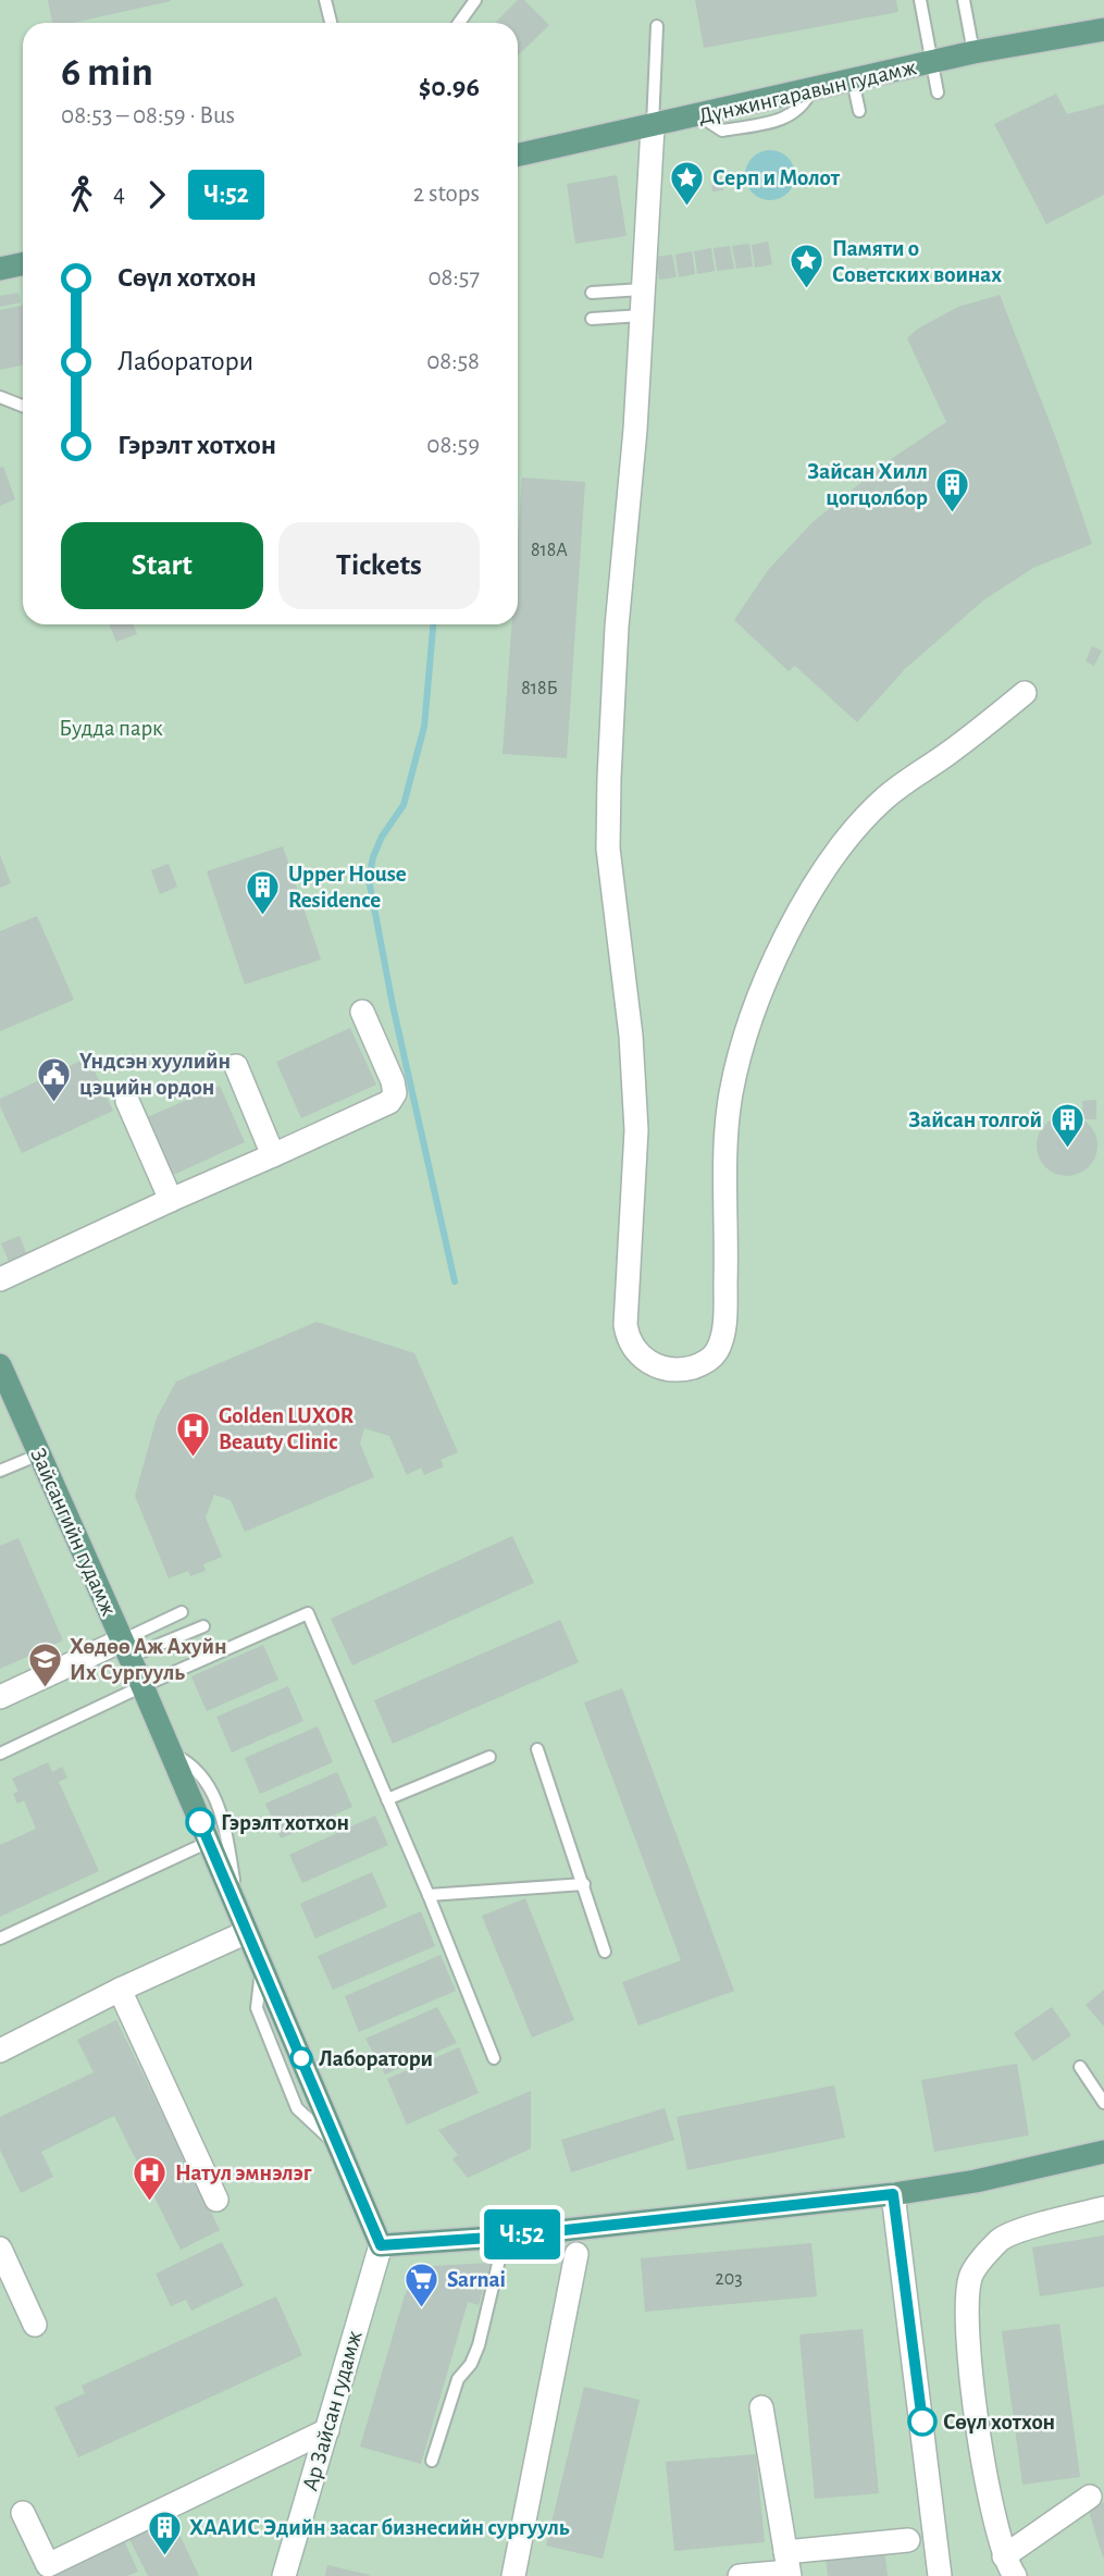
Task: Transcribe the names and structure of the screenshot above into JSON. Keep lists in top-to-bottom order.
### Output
{
  "streets": {
    "main road": ["Дүнжингаравын гудамж", "Зайсангийн гудамж"],
    "street": ["Ар Зайсан гудамж"]
  },
  "crossings": [
    ["Зайсангийн гудамж", "Ар Зайсан гудамж"]
  ],
  "parks": ["Будда парк"],
  "places": {
    "place": ["Серп и Молот", "Памяти о Советских воинах"],
    "building": [
      "Зайсан Хилл цогцолбор",
      "Upper House Residence",
      "Зайсан толгой",
      "ХААИС Эдийн засаг бизнесийн сургууль"
    ],
    "public building": ["Үндсэн хуулийн цэцийн ордон"],
    "hospital": ["Golden LUXOR Beauty Clinic", "Натул эмнэлэг"],
    "school or university": ["Хөдөө Аж Ахуйн Их Сургууль"],
    "other": ["Гэрэлт хотхон", "Лаборатори", "Сөүл хотхон"],
    "supermarket": ["Sarnai"]
  },
  "lines": ["bus line Ч:52"],
  "house_numbers": ["818А", "818Б", "203"],
  "page": {
    "on_map": "Ч:52",
    "heading": ["6 min", "08:53 – 08:59 · Bus", "$0.96"],
    "legs": ["4", "Ч:52", "2 stops"],
    "list": [
      {
        "name": "Сөүл хотхон",
        "value": "08:57"
      },
      {
        "name": "Лаборатори",
        "value": "08:58"
      },
      {
        "name": "Гэрэлт хотхон",
        "value": "08:59"
      }
    ],
    "buttons": ["Start", "Tickets"]
  }
}
